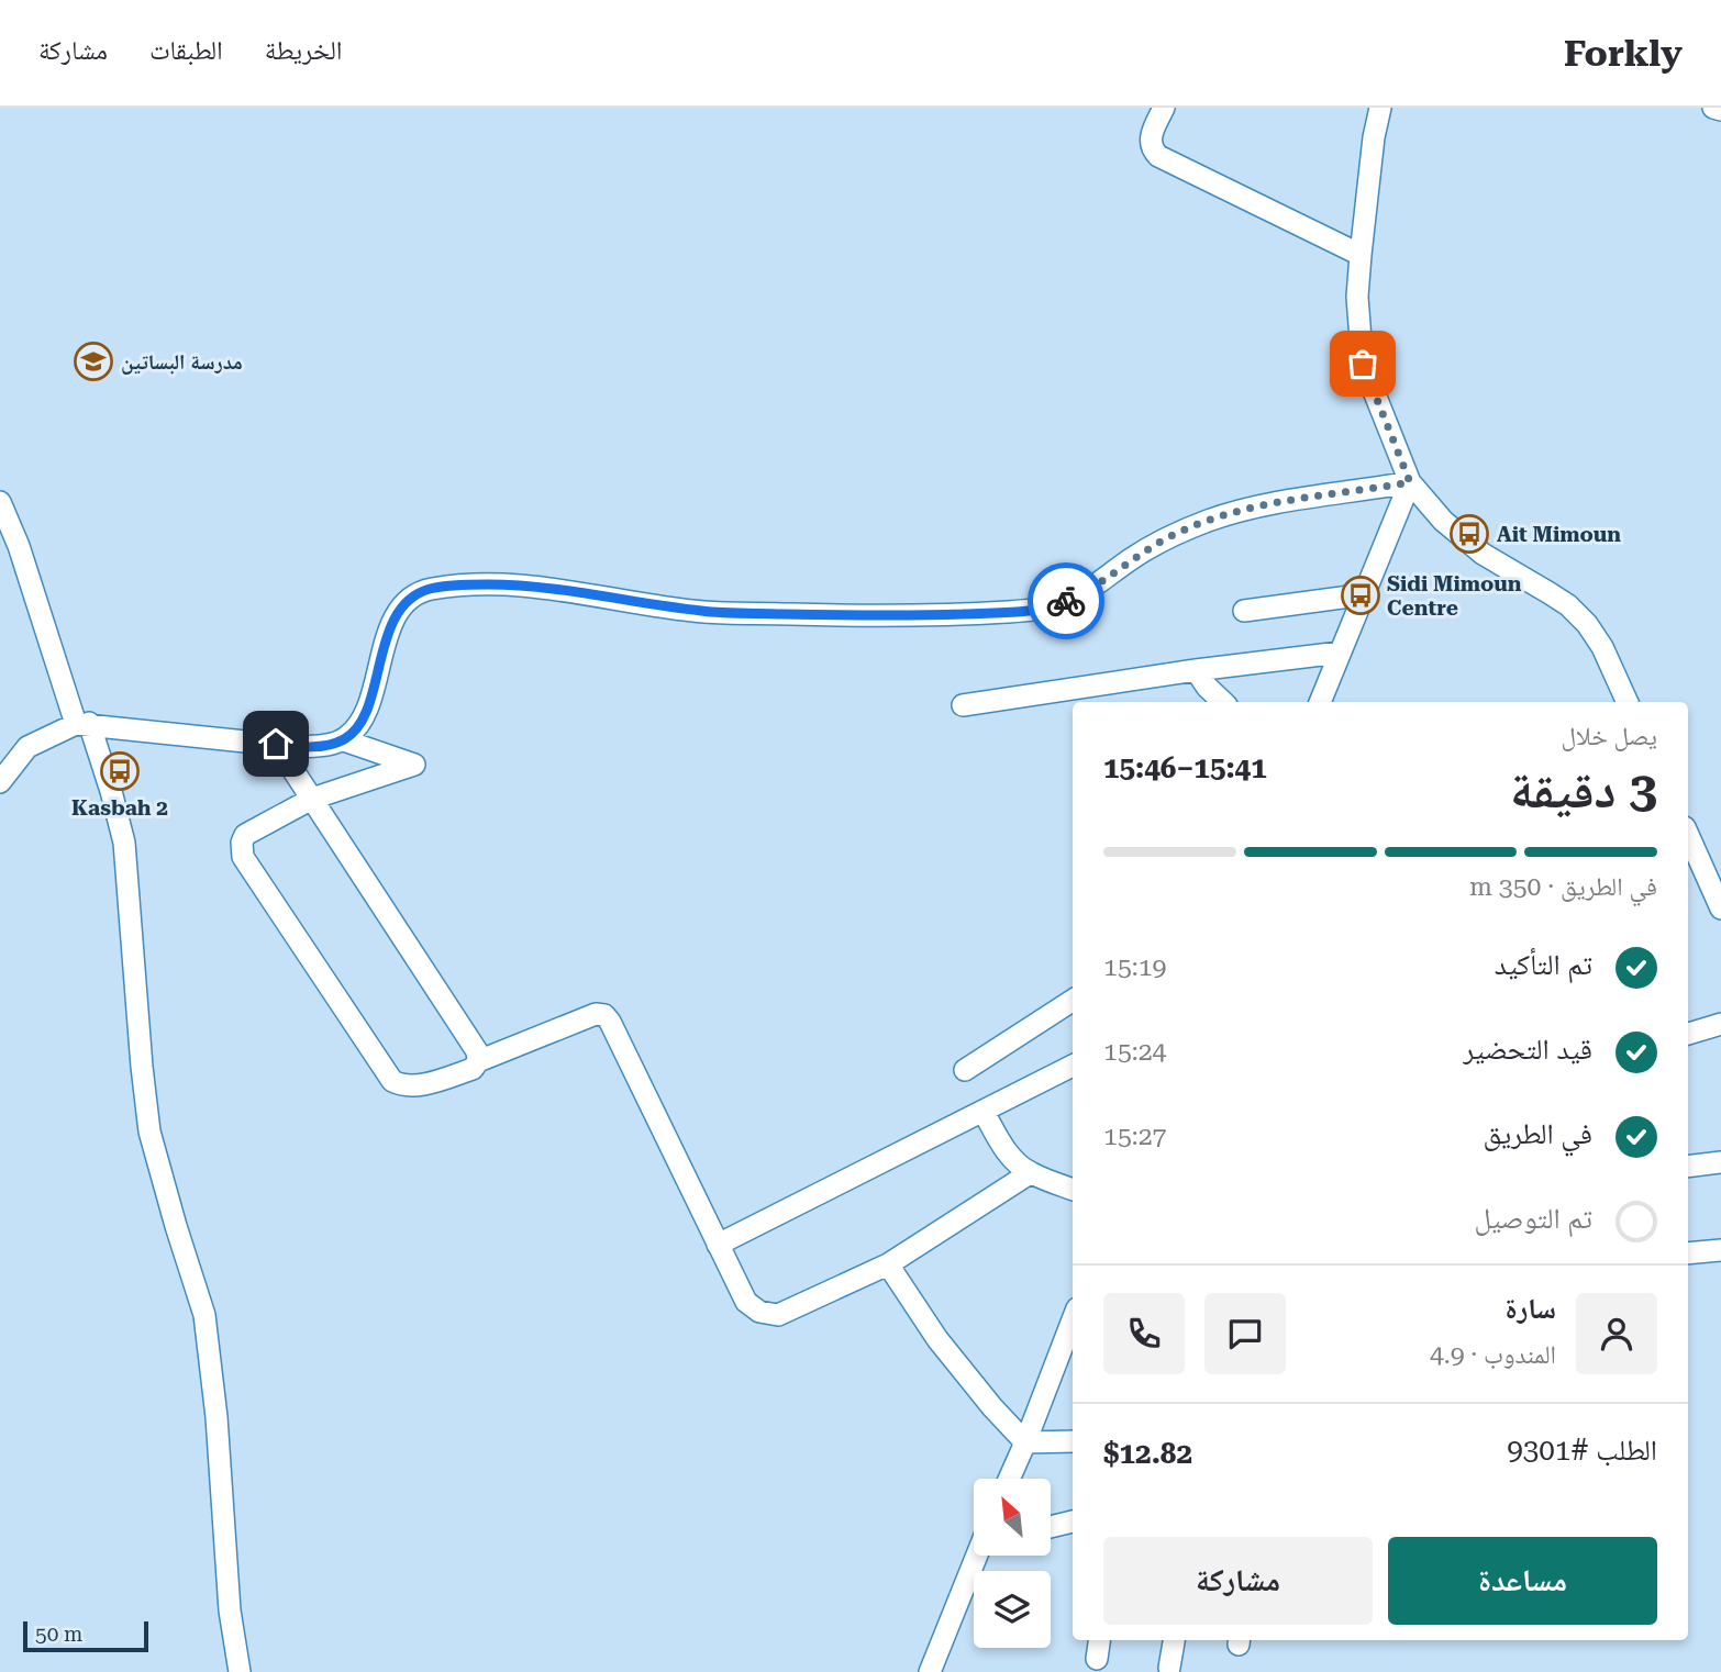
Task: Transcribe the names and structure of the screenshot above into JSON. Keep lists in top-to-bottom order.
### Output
{
  "places": {
    "school or university": ["مدرسة البساتين"],
    "bus stop": ["Ait Mimoun", "Sidi Mimoun Centre", "Kasbah 2"]
  },
  "scale_bar": "50 m",
  "north": "top left",
  "page": {
    "header": "Forkly",
    "nav": ["الخريطة", "الطبقات", "مشاركة"],
    "heading": ["3 دقيقة", "يصل خلال", "15:41–15:46"],
    "panel": [
      "سارة",
      "المندوب · 4.9",
      "الطلب #9301",
      "$12.82"
    ],
    "bar": "في الطريق · 350 m",
    "list": [
      ["تم التأكيد", "15:19"],
      ["قيد التحضير", "15:24"],
      ["في الطريق", "15:27"],
      "تم التوصيل"
    ],
    "buttons": ["مساعدة", "مشاركة"],
    "scale": "50 m"
  }
}
